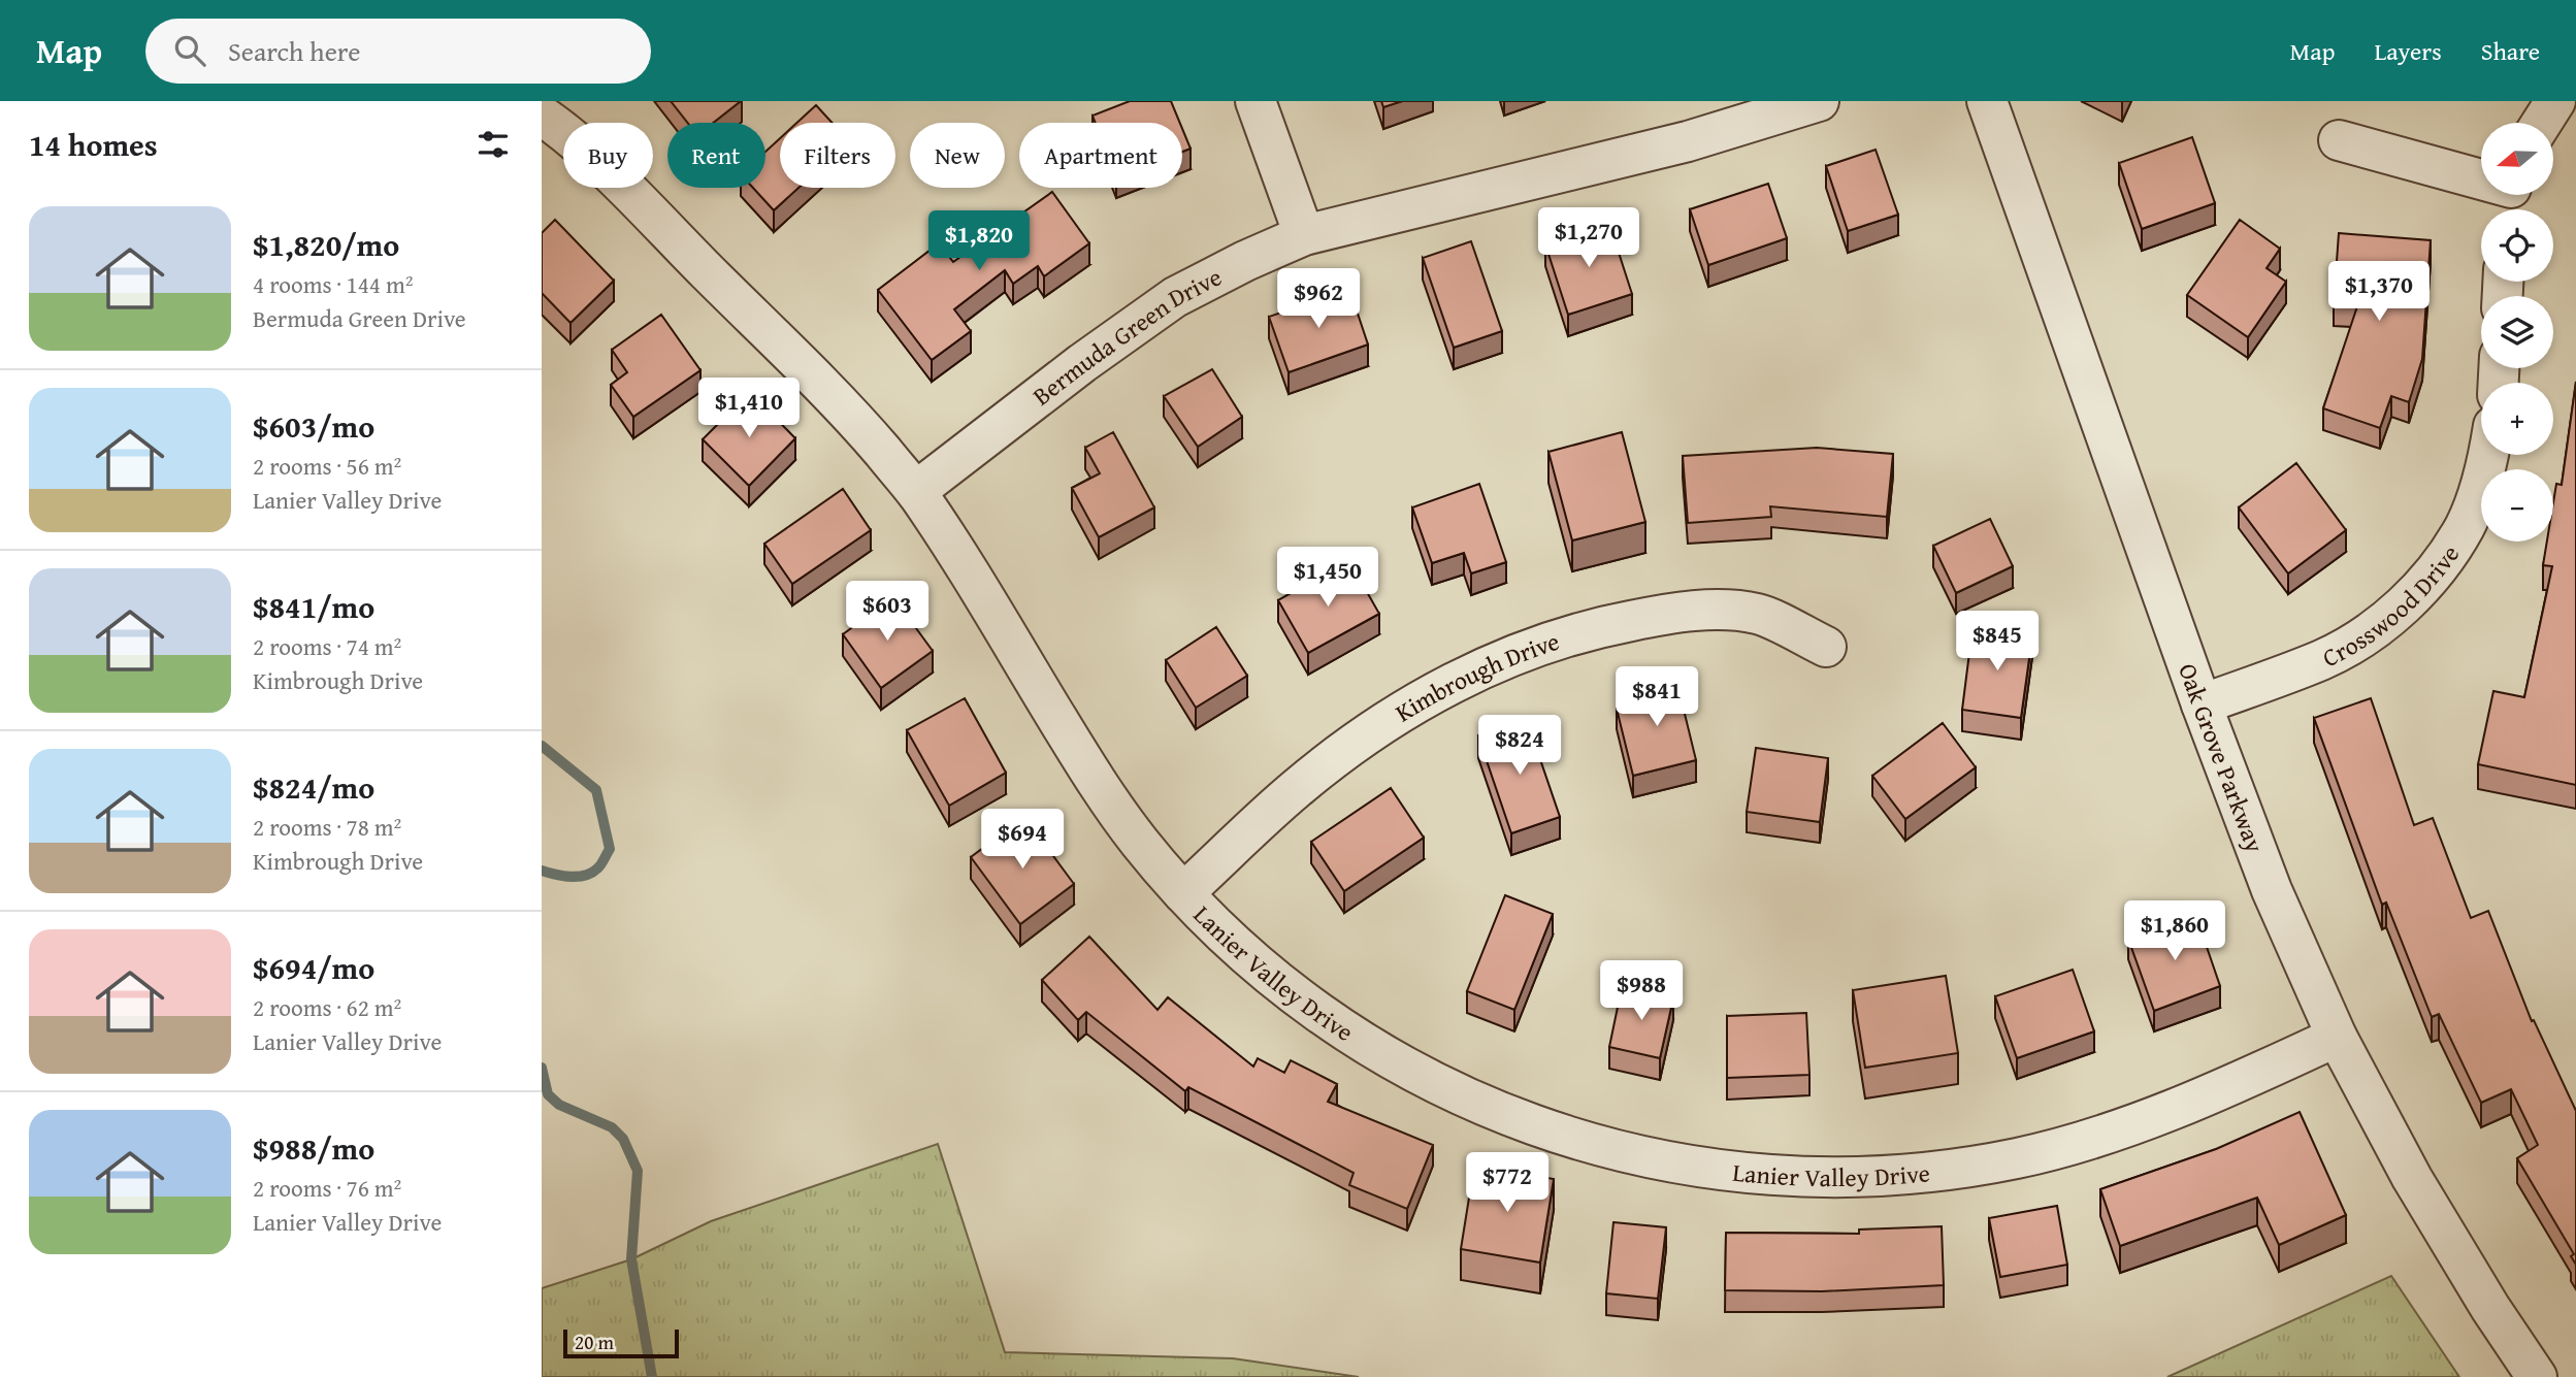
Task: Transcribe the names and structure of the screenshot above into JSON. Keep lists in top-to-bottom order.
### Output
{
  "streets": {
    "street": [
      "Bermuda Green Drive",
      "Crosswood Drive",
      "Kimbrough Drive",
      "Oak Grove Parkway",
      "Lanier Valley Drive"
    ]
  },
  "crossings": [
    ["Bermuda Green Drive", "Lanier Valley Drive"],
    ["Crosswood Drive", "Oak Grove Parkway"],
    ["Kimbrough Drive", "Lanier Valley Drive"],
    ["Oak Grove Parkway", "Lanier Valley Drive"]
  ],
  "scale_bar": "20 m",
  "north": "left",
  "page": {
    "header": "Map",
    "search": "Search here",
    "nav": ["Map", "Layers", "Share"],
    "heading": "14 homes",
    "map_buttons": ["+", "−"],
    "chip": [
      "Buy",
      "Rent",
      "Filters",
      "New",
      "Apartment"
    ],
    "list": [
      {
        "name": "$1,820/mo",
        "note": "4 rooms · 144 m² · Bermuda Green Drive"
      },
      {
        "name": "$603/mo",
        "note": "2 rooms · 56 m² · Lanier Valley Drive"
      },
      {
        "name": "$841/mo",
        "note": "2 rooms · 74 m² · Kimbrough Drive"
      },
      {
        "name": "$824/mo",
        "note": "2 rooms · 78 m² · Kimbrough Drive"
      },
      {
        "name": "$694/mo",
        "note": "2 rooms · 62 m² · Lanier Valley Drive"
      },
      {
        "name": "$988/mo",
        "note": "2 rooms · 76 m² · Lanier Valley Drive"
      }
    ],
    "price": [
      "$1,270",
      "$1,820",
      "$1,370",
      "$962",
      "$1,410",
      "$1,450",
      "$603",
      "$845",
      "$841",
      "$824",
      "$694",
      "$1,860",
      "$988",
      "$772"
    ],
    "scale": "20 m"
  }
}
